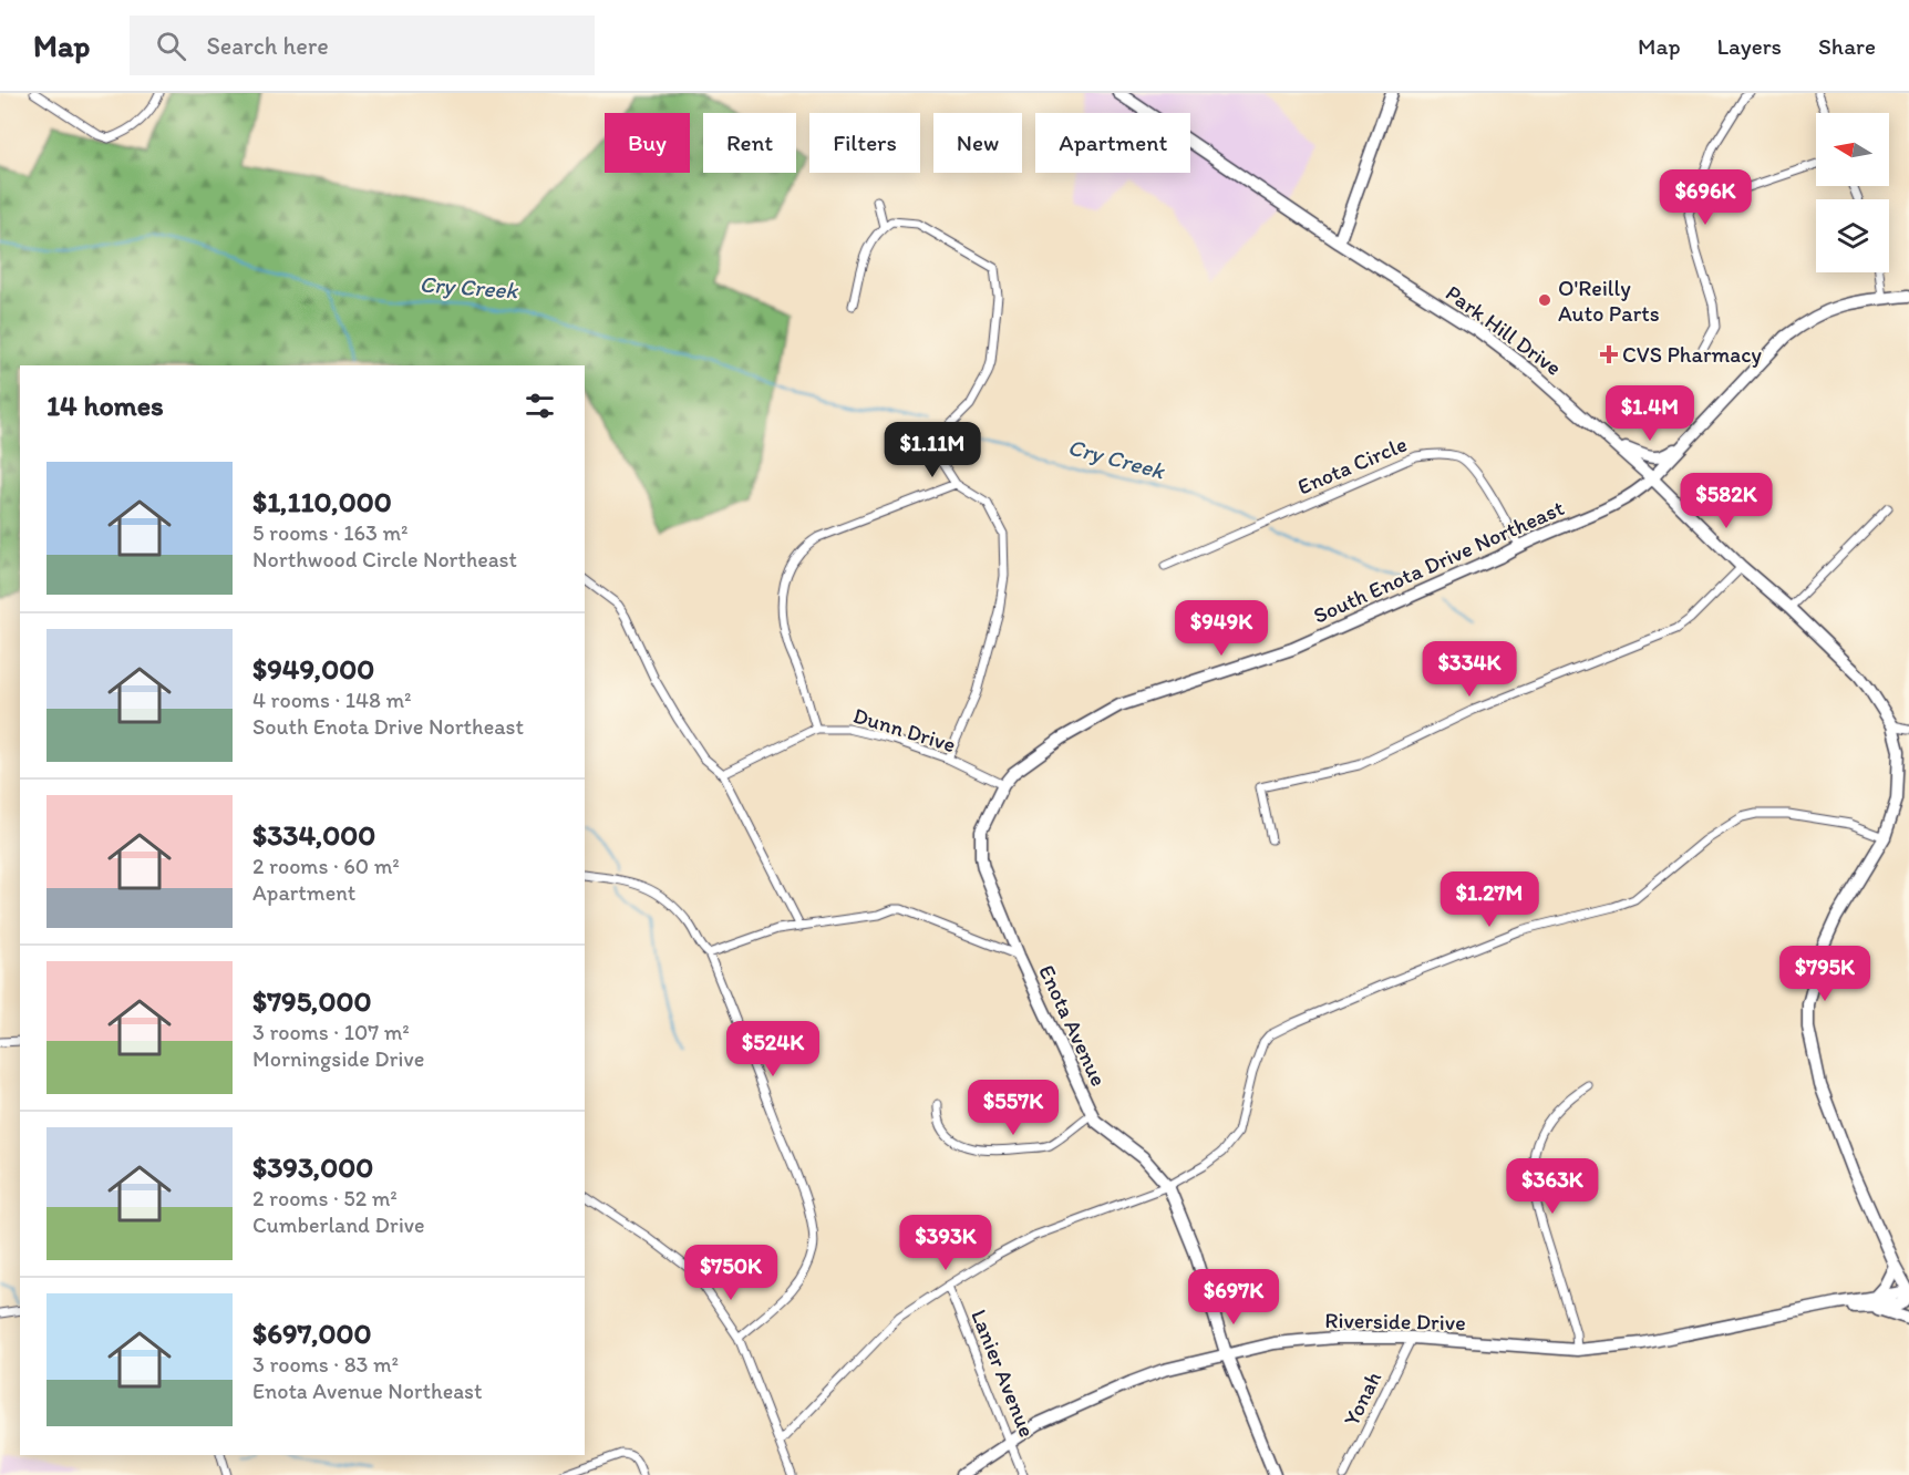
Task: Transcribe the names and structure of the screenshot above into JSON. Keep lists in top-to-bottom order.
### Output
{
  "streets": {
    "street": [
      "Park Hill Drive",
      "Enota Circle",
      "South Enota Drive Northeast",
      "Dunn Drive",
      "Enota Avenue",
      "Riverside Drive",
      "Lanier Avenue",
      "Yonah"
    ]
  },
  "crossings": [
    ["Park Hill Drive", "South Enota Drive Northeast"],
    ["Enota Circle", "South Enota Drive Northeast"],
    ["South Enota Drive Northeast", "Dunn Drive"],
    ["South Enota Drive Northeast", "Enota Avenue"],
    ["Enota Avenue", "Riverside Drive"],
    ["Riverside Drive", "Lanier Avenue"],
    ["Riverside Drive", "Yonah"]
  ],
  "water": ["Cry Creek"],
  "places": {
    "other": ["O'Reilly Auto Parts"],
    "health": ["CVS Pharmacy"]
  },
  "north": "left",
  "page": {
    "header": "Map",
    "search": "Search here",
    "nav": ["Map", "Layers", "Share"],
    "chip": [
      "Buy",
      "Rent",
      "Filters",
      "New",
      "Apartment"
    ],
    "price": [
      "$696K",
      "$1.4M",
      "$1.11M",
      "$582K",
      "$949K",
      "$334K",
      "$1.27M",
      "$795K",
      "$524K",
      "$557K",
      "$363K",
      "$393K",
      "$750K",
      "$697K"
    ],
    "heading": "14 homes",
    "list": [
      {
        "name": "$1,110,000",
        "note": "5 rooms · 163 m² · Northwood Circle Northeast"
      },
      {
        "name": "$949,000",
        "note": "4 rooms · 148 m² · South Enota Drive Northeast"
      },
      {
        "name": "$334,000",
        "note": "2 rooms · 60 m² · Apartment"
      },
      {
        "name": "$795,000",
        "note": "3 rooms · 107 m² · Morningside Drive"
      },
      {
        "name": "$393,000",
        "note": "2 rooms · 52 m² · Cumberland Drive"
      },
      {
        "name": "$697,000",
        "note": "3 rooms · 83 m² · Enota Avenue Northeast"
      }
    ]
  }
}
